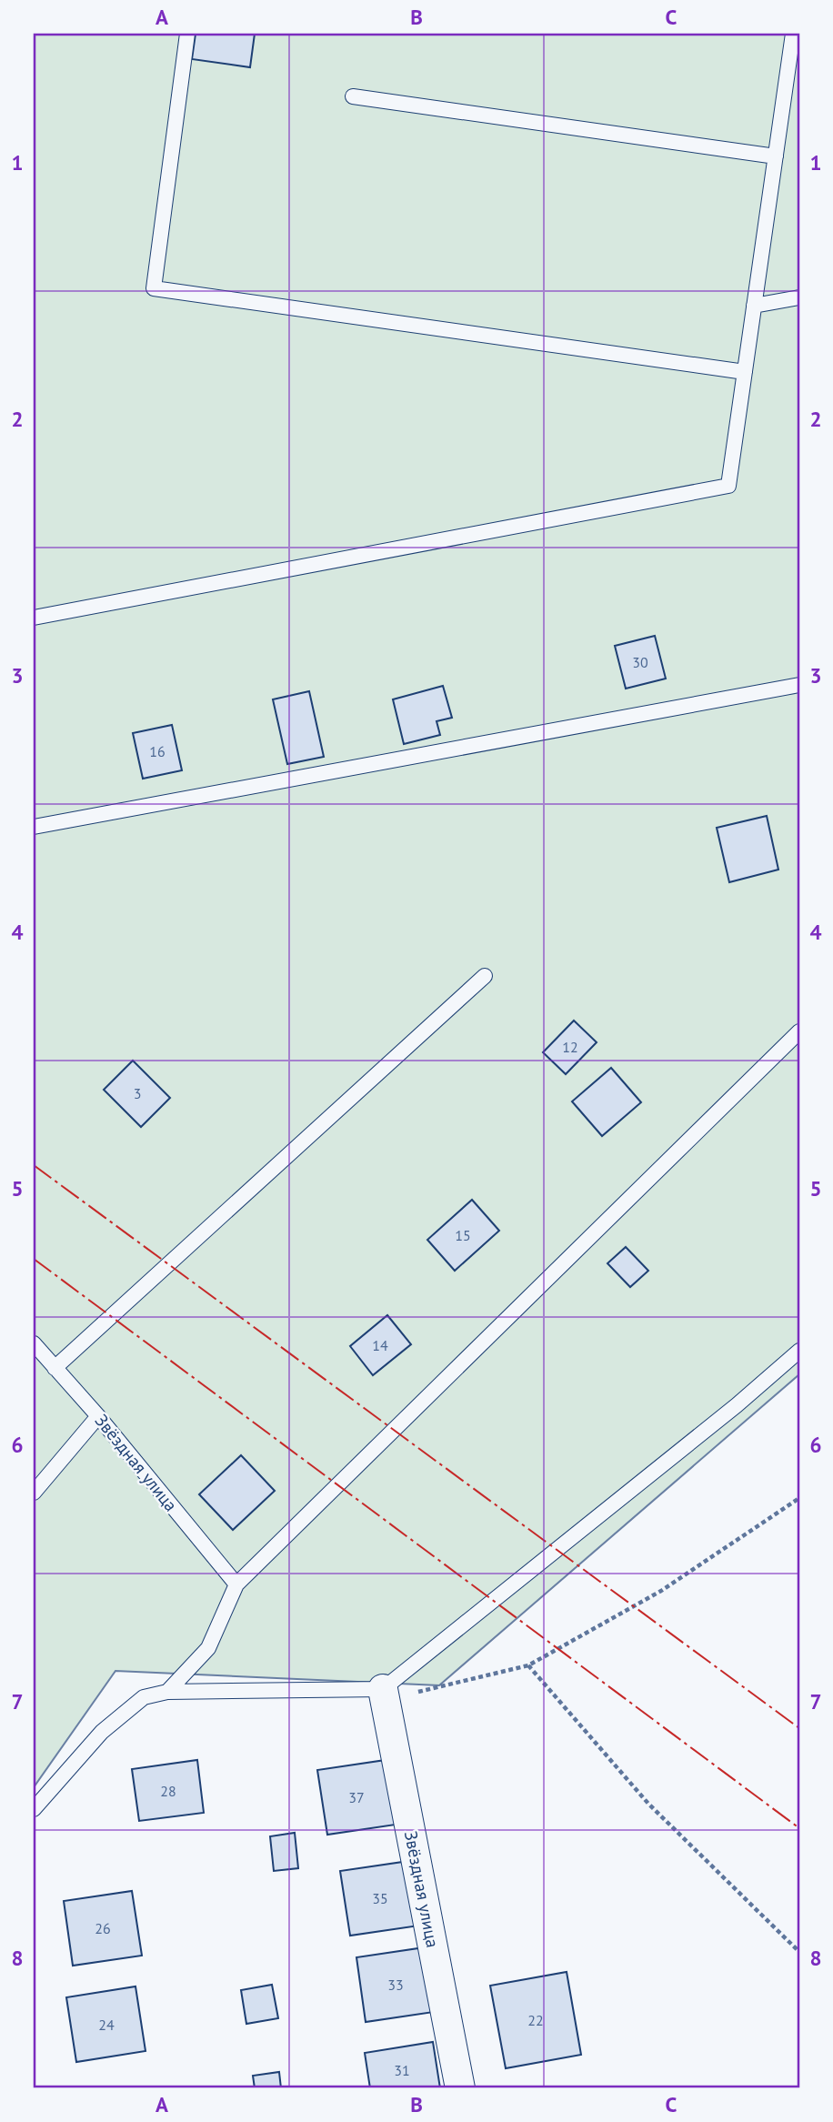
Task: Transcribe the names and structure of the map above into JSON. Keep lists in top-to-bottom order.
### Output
{
  "streets": {
    "street": ["Звёздная улица"]
  },
  "house_numbers": [
    "30",
    "16",
    "12",
    "3",
    "15",
    "14",
    "28",
    "37",
    "35",
    "26",
    "33",
    "22",
    "24",
    "31"
  ],
  "grid": {
    "columns": ["A", "B", "C"],
    "rows": [
      "1",
      "2",
      "3",
      "4",
      "5",
      "6",
      "7",
      "8"
    ]
  }
}
